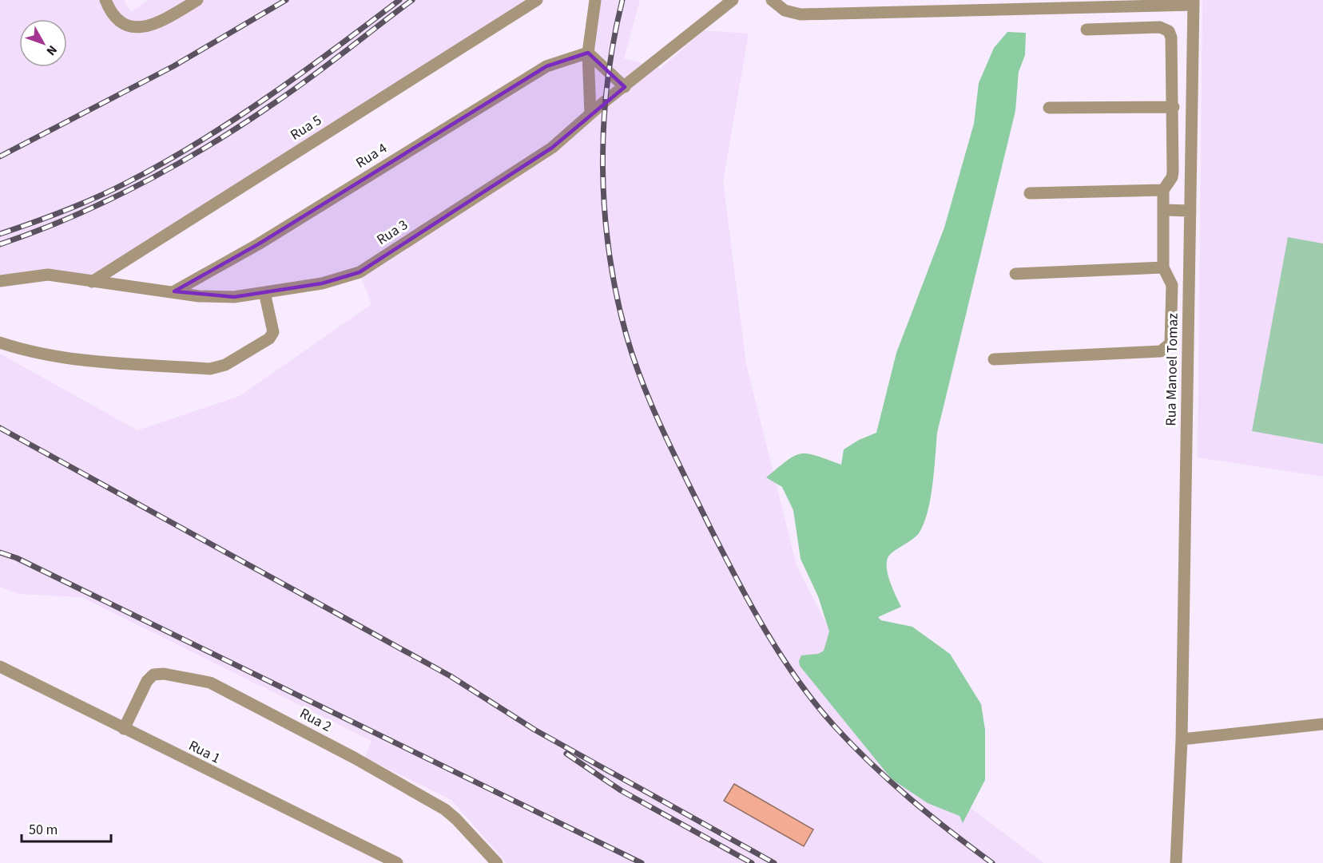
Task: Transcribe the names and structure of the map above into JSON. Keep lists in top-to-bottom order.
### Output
{
  "streets": {
    "street": [
      "Rua 5",
      "Rua 4",
      "Rua 3",
      "Rua Manoel Tomaz",
      "Rua 2",
      "Rua 1"
    ]
  },
  "crossings": [
    ["Rua 5", "Rua 3"],
    ["Rua 4", "Rua 3"],
    ["Rua 2", "Rua 1"]
  ],
  "scale_bar": "50 m",
  "north": "bottom right"
}
